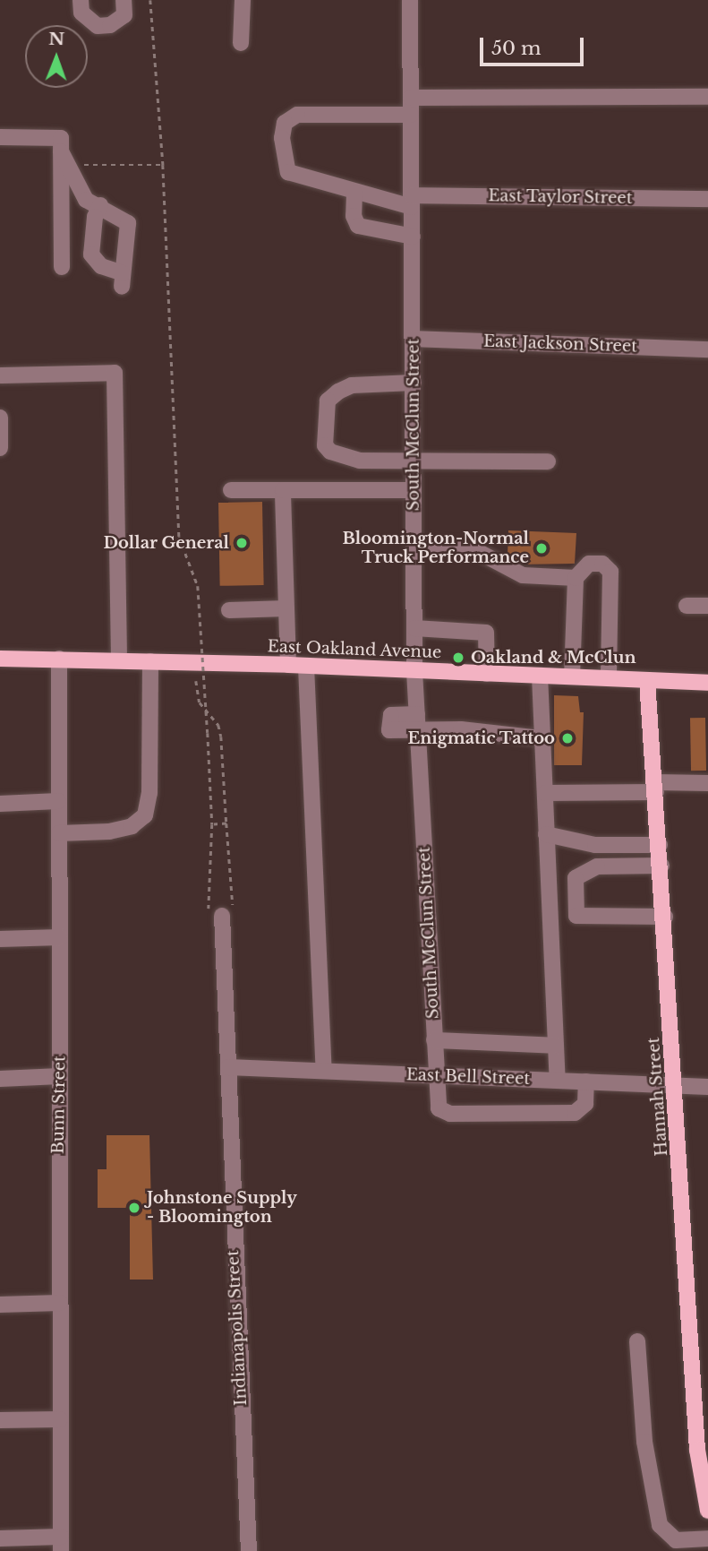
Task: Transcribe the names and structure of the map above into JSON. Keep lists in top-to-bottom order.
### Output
{
  "streets": {
    "main road": ["East Oakland Avenue", "Hannah Street"],
    "street": [
      "East Taylor Street",
      "East Jackson Street",
      "South McClun Street",
      "East Bell Street",
      "Bunn Street",
      "Indianapolis Street"
    ]
  },
  "crossings": [
    ["East Taylor Street", "South McClun Street"],
    ["East Jackson Street", "South McClun Street"],
    ["South McClun Street", "East Oakland Avenue"],
    ["South McClun Street", "East Bell Street"],
    ["East Oakland Avenue", "Hannah Street"],
    ["East Oakland Avenue", "Bunn Street"],
    ["East Bell Street", "Hannah Street"],
    ["East Bell Street", "Indianapolis Street"]
  ],
  "places": [
    "Dollar General",
    "Bloomington-Normal Truck Performance",
    "Oakland & McClun",
    "Enigmatic Tattoo",
    "Johnstone Supply - Bloomington"
  ],
  "scale_bar": "50 m",
  "north": "top"
}
